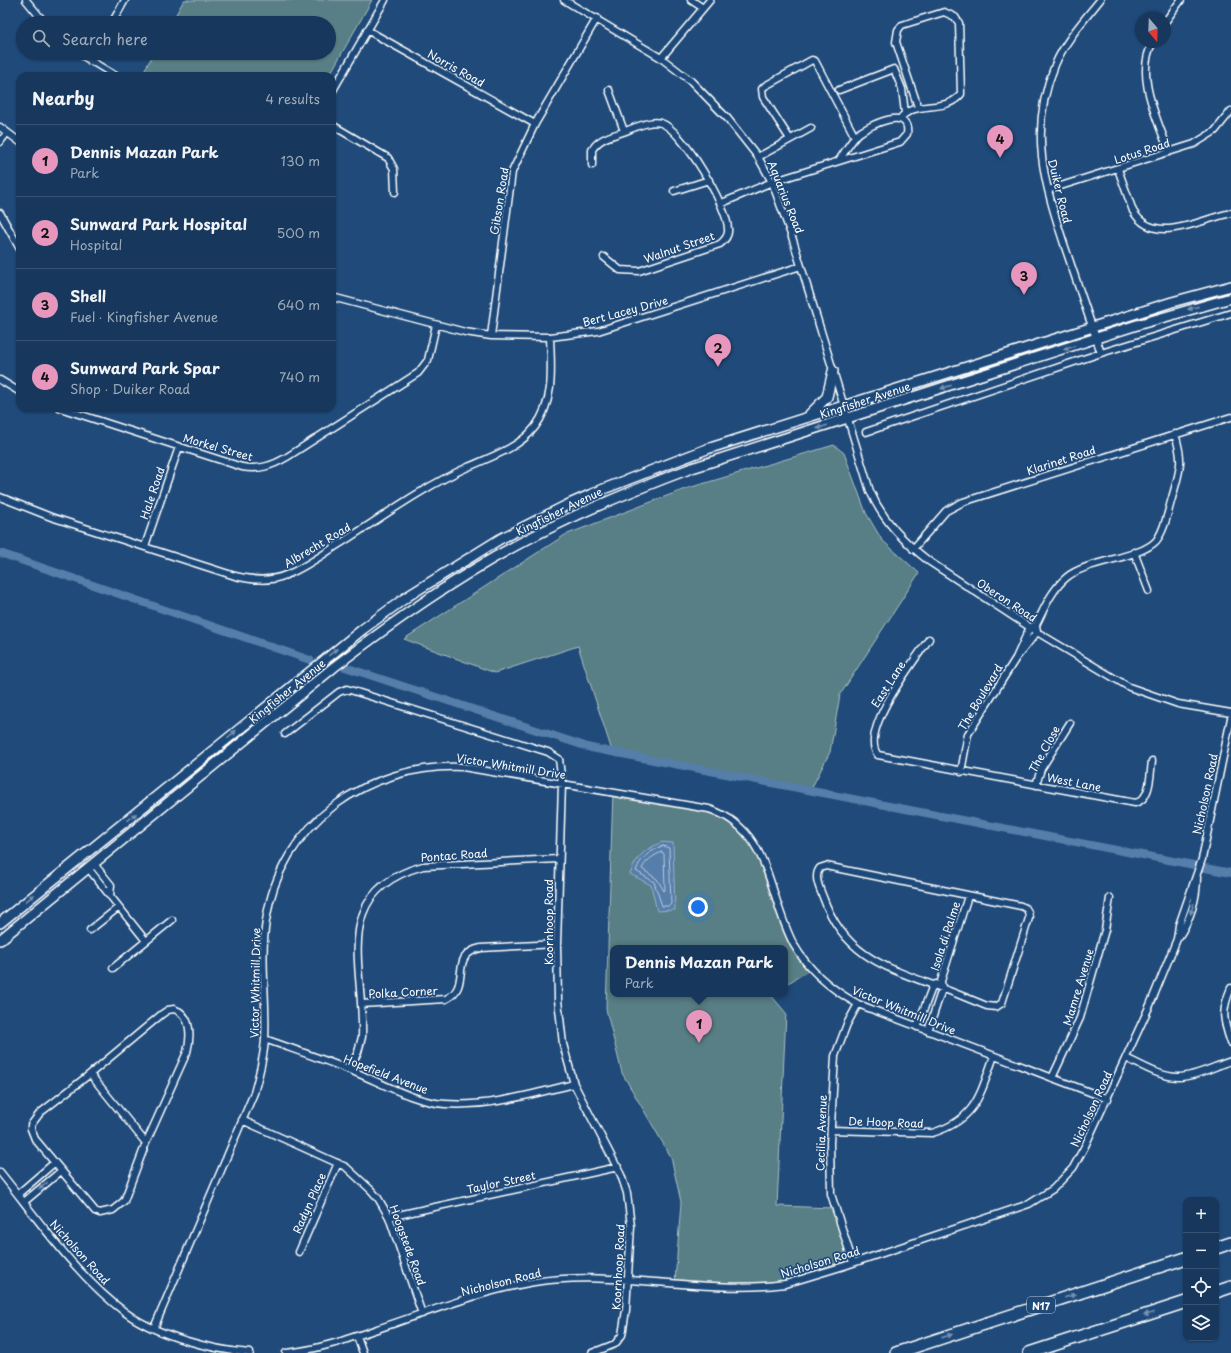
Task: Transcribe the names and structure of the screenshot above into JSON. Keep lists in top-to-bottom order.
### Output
{
  "streets": {
    "highway": ["N17"],
    "street": [
      "Norris Road",
      "Lotus Road",
      "Duiker Road",
      "Aquarius Road",
      "Gibson Road",
      "Walnut Street",
      "Bert Lacey Drive",
      "Kingfisher Avenue",
      "Morkel Street",
      "Klarinet Road",
      "Hale Road",
      "Albrecht Road",
      "Oberon Road",
      "East Lane",
      "The Boulevard",
      "The Close",
      "Victor Whitmill Drive",
      "West Lane",
      "Nicholson Road",
      "Pontac Road",
      "Koornhoop Road",
      "Isola di Palme",
      "Mamre Avenue",
      "Polka Corner",
      "Hopefield Avenue",
      "De Hoop Road",
      "Cecilia Avenue",
      "Taylor Street",
      "Radyn Place",
      "Hoogstede Road"
    ]
  },
  "crossings": [
    ["Norris Road", "Gibson Road"],
    ["Lotus Road", "Duiker Road"],
    ["Duiker Road", "Kingfisher Avenue"],
    ["Aquarius Road", "Gibson Road"],
    ["Aquarius Road", "Bert Lacey Drive"],
    ["Aquarius Road", "Kingfisher Avenue"],
    ["Aquarius Road", "Oberon Road"],
    ["Gibson Road", "Bert Lacey Drive"],
    ["Bert Lacey Drive", "Morkel Street"],
    ["Bert Lacey Drive", "Albrecht Road"],
    ["Kingfisher Avenue", "Oberon Road"],
    ["Morkel Street", "Hale Road"],
    ["Klarinet Road", "Oberon Road"],
    ["Klarinet Road", "The Boulevard"],
    ["Hale Road", "Albrecht Road"],
    ["Oberon Road", "The Boulevard"],
    ["East Lane", "The Boulevard"],
    ["East Lane", "West Lane"],
    ["The Boulevard", "West Lane"],
    ["The Close", "West Lane"],
    ["Victor Whitmill Drive", "Nicholson Road"],
    ["Victor Whitmill Drive", "Koornhoop Road"],
    ["Victor Whitmill Drive", "Isola di Palme"],
    ["Victor Whitmill Drive", "Mamre Avenue"],
    ["Victor Whitmill Drive", "Hopefield Avenue"],
    ["Victor Whitmill Drive", "De Hoop Road"],
    ["Victor Whitmill Drive", "Cecilia Avenue"],
    ["Victor Whitmill Drive", "Hoogstede Road"],
    ["Nicholson Road", "Koornhoop Road"],
    ["Nicholson Road", "Cecilia Avenue"],
    ["Nicholson Road", "Hoogstede Road"],
    ["Pontac Road", "Koornhoop Road"],
    ["Pontac Road", "Polka Corner"],
    ["Pontac Road", "Hopefield Avenue"],
    ["Koornhoop Road", "Polka Corner"],
    ["Koornhoop Road", "Hopefield Avenue"],
    ["Koornhoop Road", "Taylor Street"],
    ["De Hoop Road", "Cecilia Avenue"],
    ["Taylor Street", "Hoogstede Road"],
    ["Radyn Place", "Hoogstede Road"]
  ],
  "north": "bottom",
  "page": {
    "search": "Search here",
    "heading": ["Nearby", "4 results"],
    "list": [
      {
        "mark": "1",
        "name": "Dennis Mazan Park",
        "note": "Park",
        "value": "130 m"
      },
      {
        "mark": "2",
        "name": "Sunward Park Hospital",
        "note": "Hospital",
        "value": "500 m"
      },
      {
        "mark": "3",
        "name": "Shell",
        "note": "Fuel · Kingfisher Avenue",
        "value": "640 m"
      },
      {
        "mark": "4",
        "name": "Sunward Park Spar",
        "note": "Shop · Duiker Road",
        "value": "740 m"
      }
    ],
    "pins": [
      "4",
      "3",
      "2",
      "1"
    ],
    "popup": ["Dennis Mazan Park", "Park"],
    "map_buttons": ["+", "−"]
  }
}
